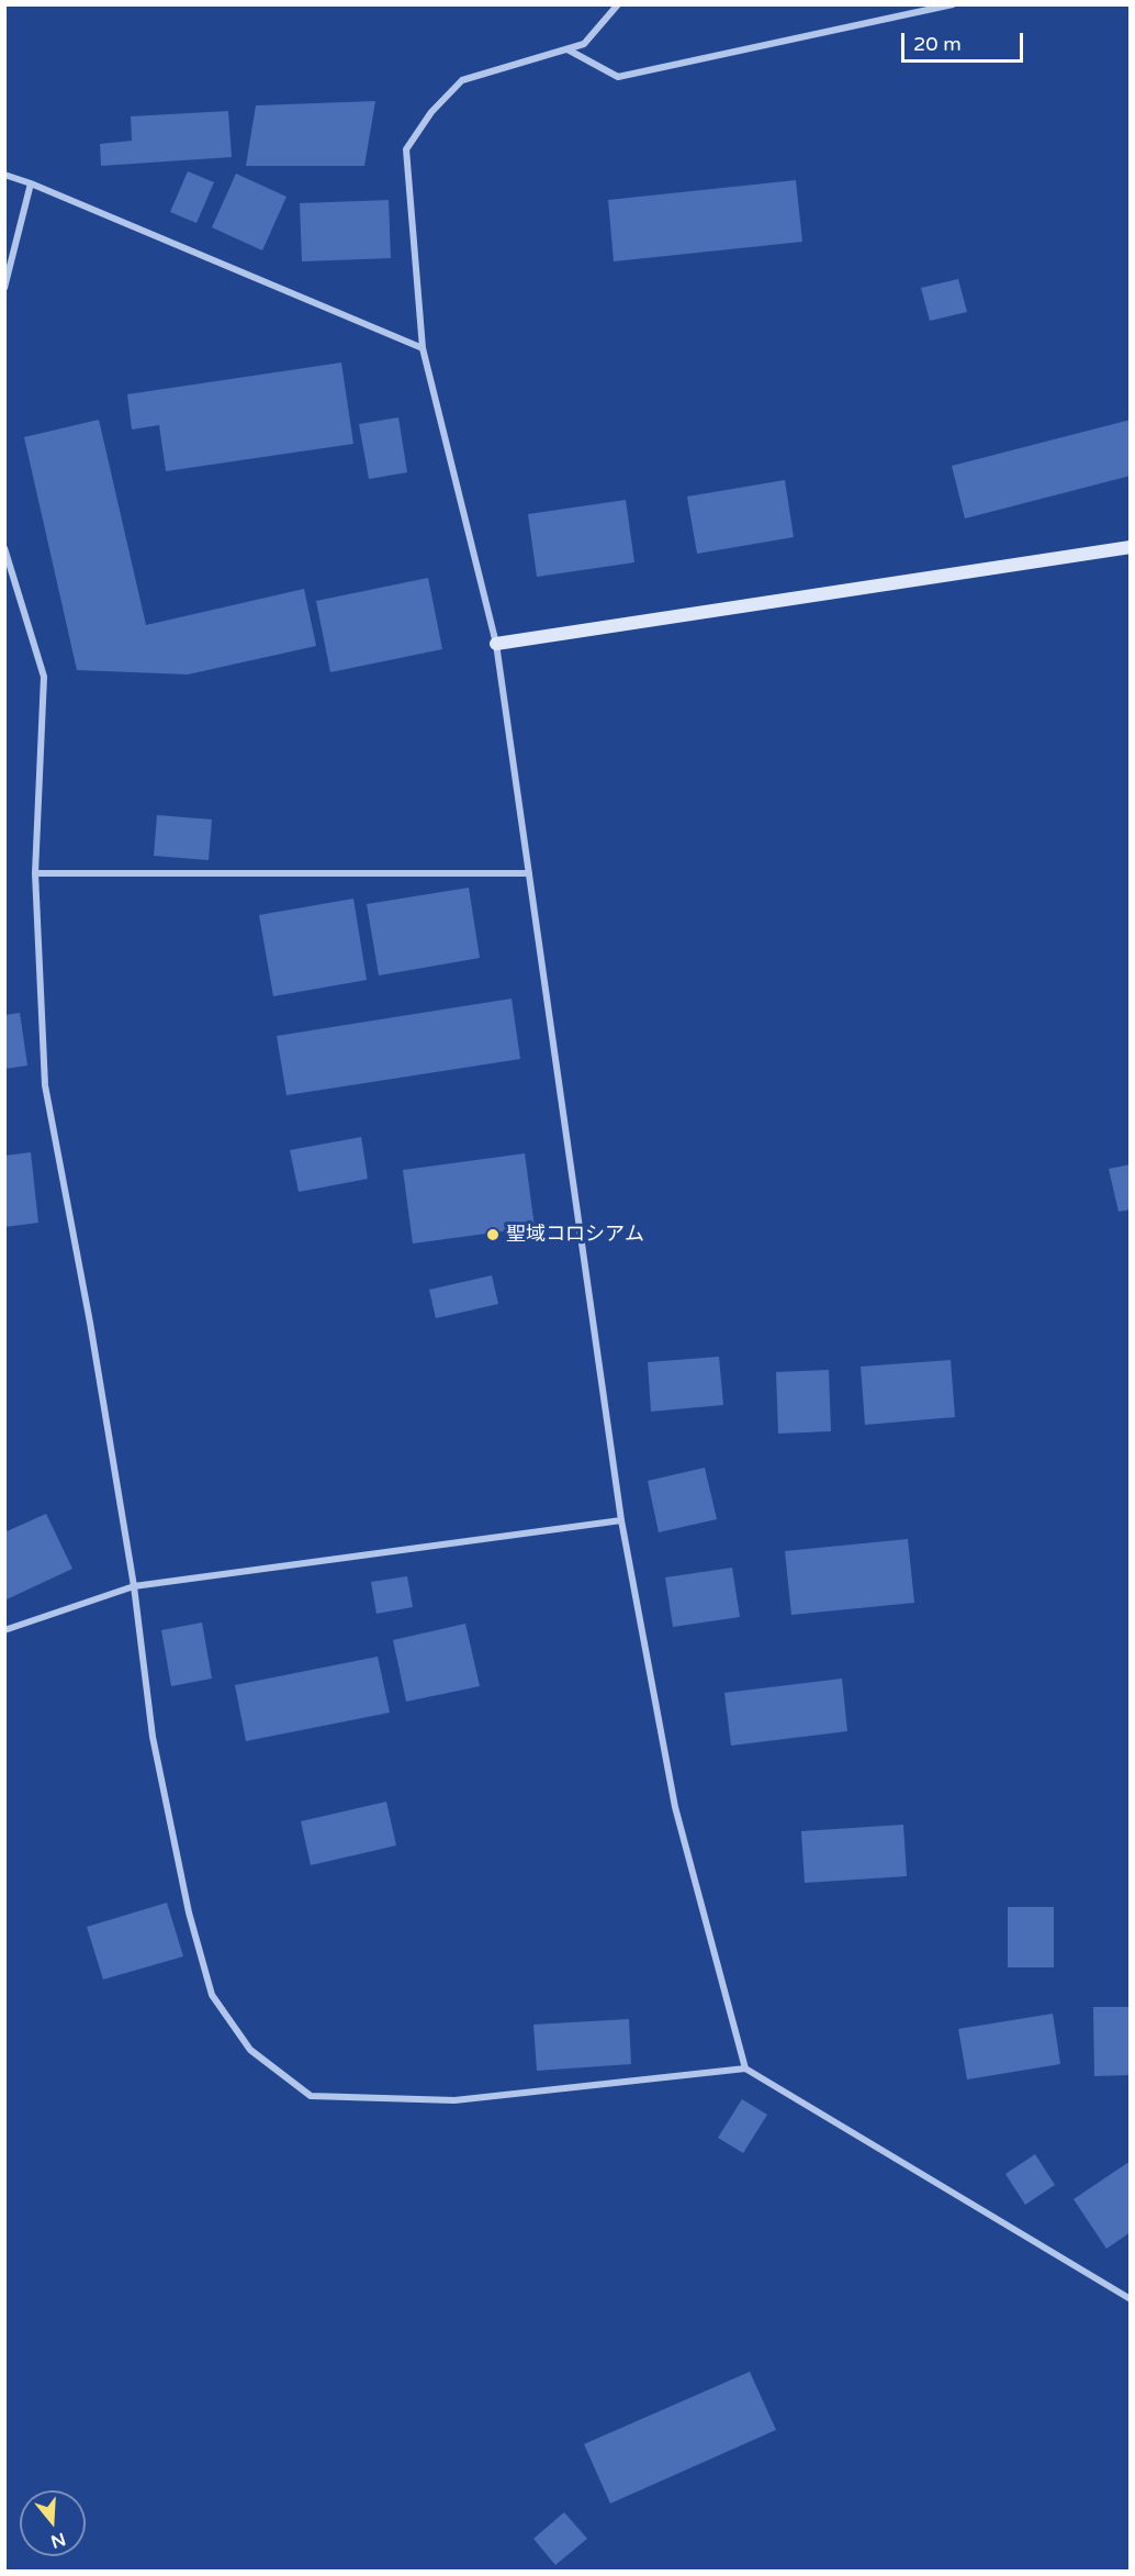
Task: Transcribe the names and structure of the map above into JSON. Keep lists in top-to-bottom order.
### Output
{
  "places": ["聖域コロシアム"],
  "scale_bar": "20 m",
  "north": "bottom"
}
